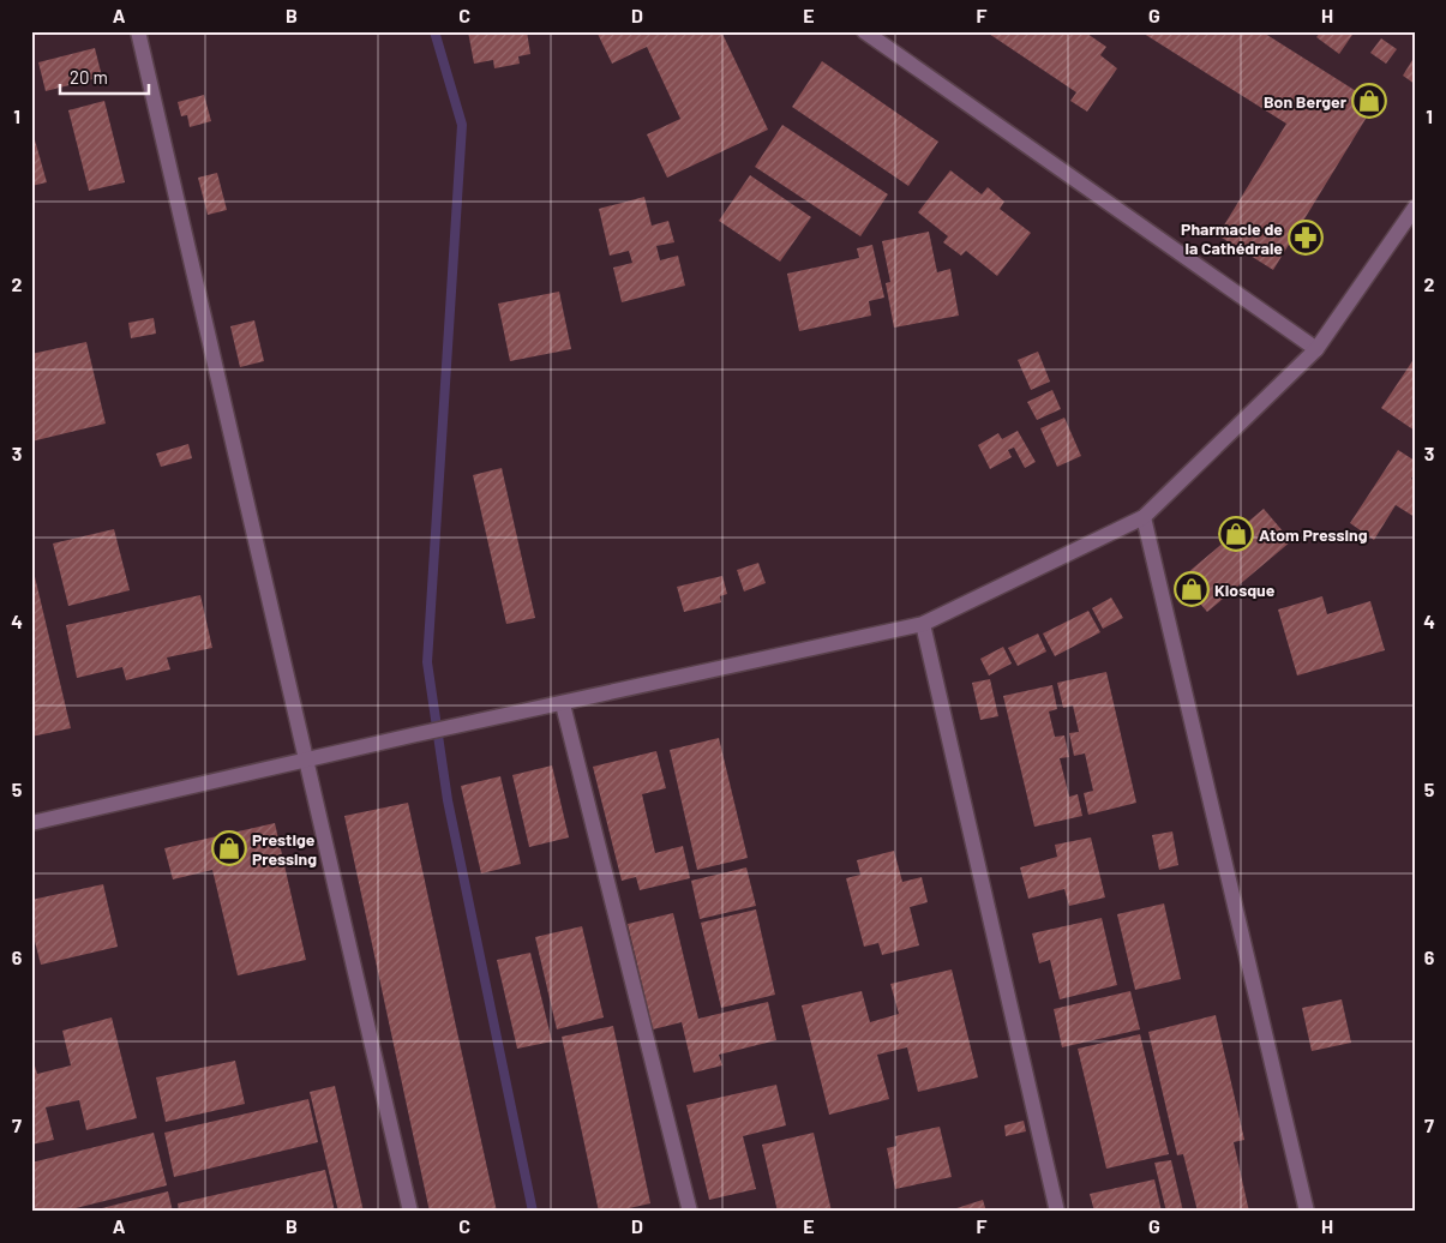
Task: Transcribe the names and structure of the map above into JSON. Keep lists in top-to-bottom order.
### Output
{
  "places": {
    "shop": [
      "Bon Berger",
      "Atom Pressing",
      "Kiosque",
      "Prestige Pressing"
    ],
    "pharmacy": ["Pharmacie de la Cathédrale"]
  },
  "scale_bar": "20 m",
  "grid": {
    "columns": [
      "A",
      "B",
      "C",
      "D",
      "E",
      "F",
      "G",
      "H"
    ],
    "rows": [
      "1",
      "2",
      "3",
      "4",
      "5",
      "6",
      "7"
    ]
  }
}
